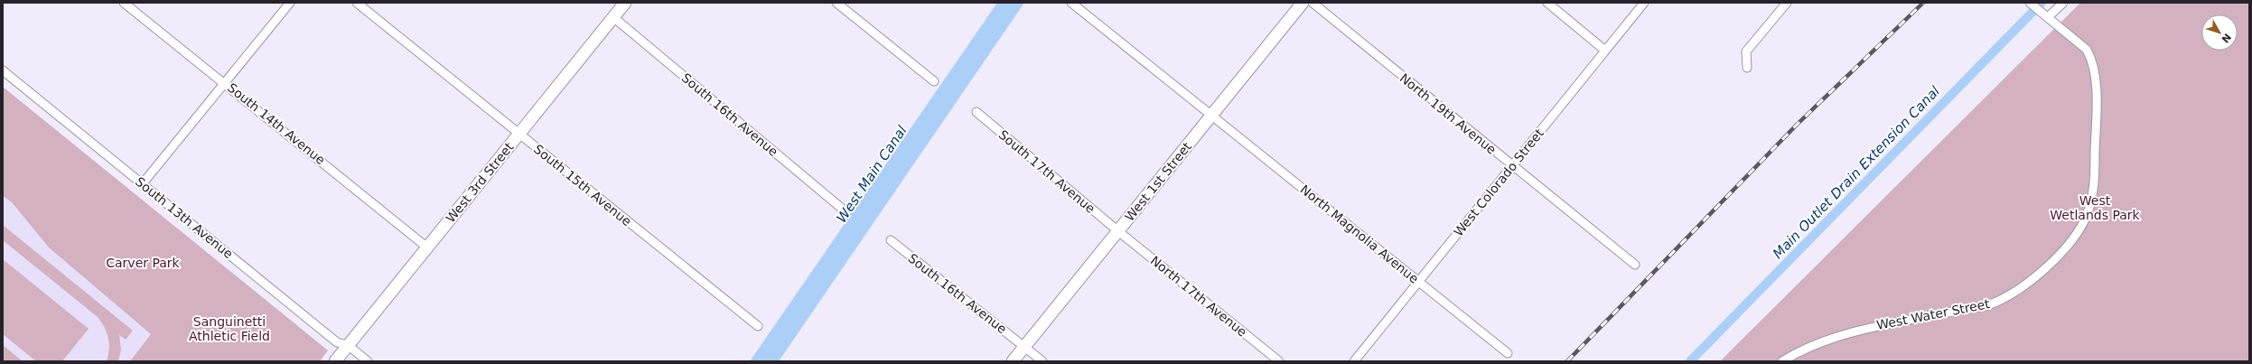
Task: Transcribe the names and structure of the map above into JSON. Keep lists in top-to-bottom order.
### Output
{
  "streets": {
    "street": [
      "North 19th Avenue",
      "South 16th Avenue",
      "South 14th Avenue",
      "South 17th Avenue",
      "West 1st Street",
      "West 3rd Street",
      "West Colorado Street",
      "South 15th Avenue",
      "South 13th Avenue",
      "North Magnolia Avenue",
      "North 17th Avenue",
      "West Water Street"
    ]
  },
  "crossings": [
    ["North 19th Avenue", "West Colorado Street"],
    ["South 16th Avenue", "West 1st Street"],
    ["South 16th Avenue", "West 3rd Street"],
    ["South 14th Avenue", "West 3rd Street"],
    ["South 17th Avenue", "West 1st Street"],
    ["South 17th Avenue", "North 17th Avenue"],
    ["West 1st Street", "North Magnolia Avenue"],
    ["West 1st Street", "North 17th Avenue"],
    ["West 3rd Street", "South 15th Avenue"],
    ["West 3rd Street", "South 13th Avenue"],
    ["West Colorado Street", "North Magnolia Avenue"]
  ],
  "water": ["Main Outlet Drain Extension Canal", "West Main Canal"],
  "parks": ["West Wetlands Park", "Carver Park", "Sanguinetti Athletic Field"],
  "north": "bottom right"
}
